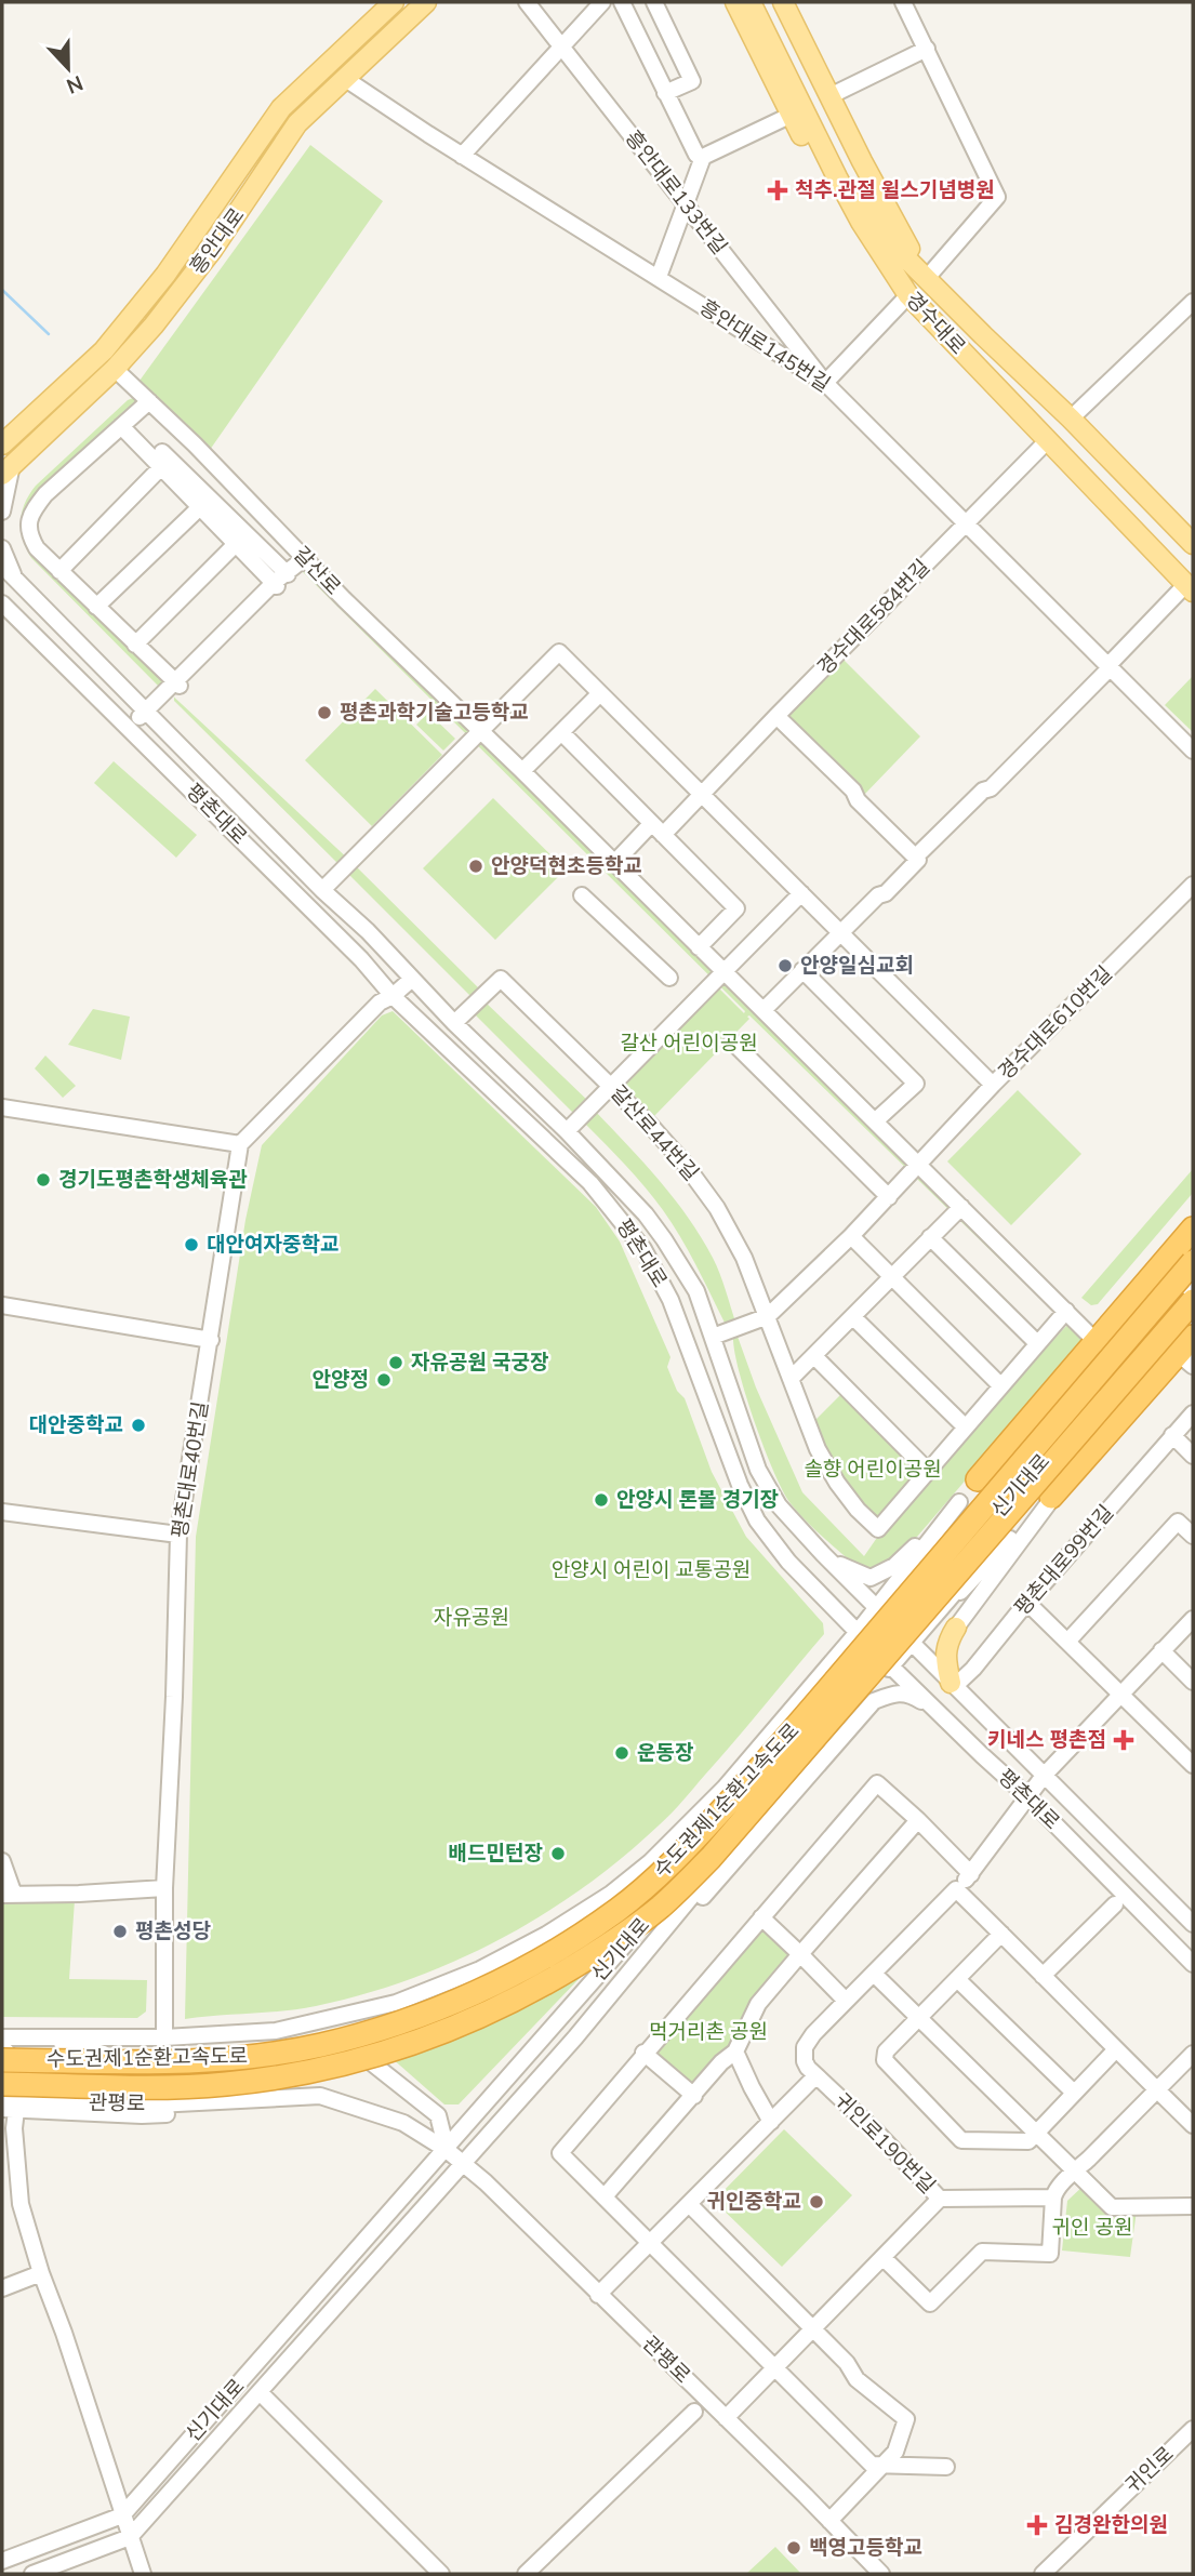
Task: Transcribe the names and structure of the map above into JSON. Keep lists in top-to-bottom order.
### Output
{
  "streets": {
    "highway": ["수도권제1순환고속도로"],
    "main road": ["흥안대로", "경수대로"],
    "street": [
      "흥안대로133번길",
      "흥안대로145번길",
      "갈산로",
      "경수대로584번길",
      "평촌대로",
      "경수대로610번길",
      "갈산로44번길",
      "평촌대로40번길",
      "신기대로",
      "평촌대로99번길",
      "관평로",
      "귀인로190번길",
      "귀인로"
    ]
  },
  "crossings": [
    ["흥안대로133번길", "흥안대로145번길"],
    ["흥안대로", "흥안대로145번길"],
    ["흥안대로", "갈산로"],
    ["경수대로", "경수대로584번길"],
    ["흥안대로145번길", "경수대로584번길"],
    ["갈산로", "경수대로610번길"],
    ["평촌대로", "갈산로44번길"],
    ["평촌대로", "신기대로"],
    ["평촌대로", "평촌대로99번길"],
    ["평촌대로", "귀인로190번길"],
    ["경수대로610번길", "갈산로44번길"],
    ["신기대로", "관평로"],
    ["수도권제1순환고속도로", "관평로"]
  ],
  "parks": [
    "갈산 어린이공원",
    "솔향 어린이공원",
    "안양시 어린이 교통공원",
    "자유공원",
    "먹거리촌 공원",
    "귀인 공원"
  ],
  "places": {
    "health": ["척추.관절 윌스기념병원", "키네스 평촌점", "김경완한의원"],
    "other": [
      "평촌과학기술고등학교",
      "안양덕현초등학교",
      "안양일심교회",
      "경기도평촌학생체육관",
      "대안여자중학교",
      "자유공원 국궁장",
      "안양정",
      "대안중학교",
      "안양시 론볼 경기장",
      "운동장",
      "배드민턴장",
      "평촌성당",
      "귀인중학교",
      "백영고등학교"
    ]
  },
  "north": "bottom"
}
